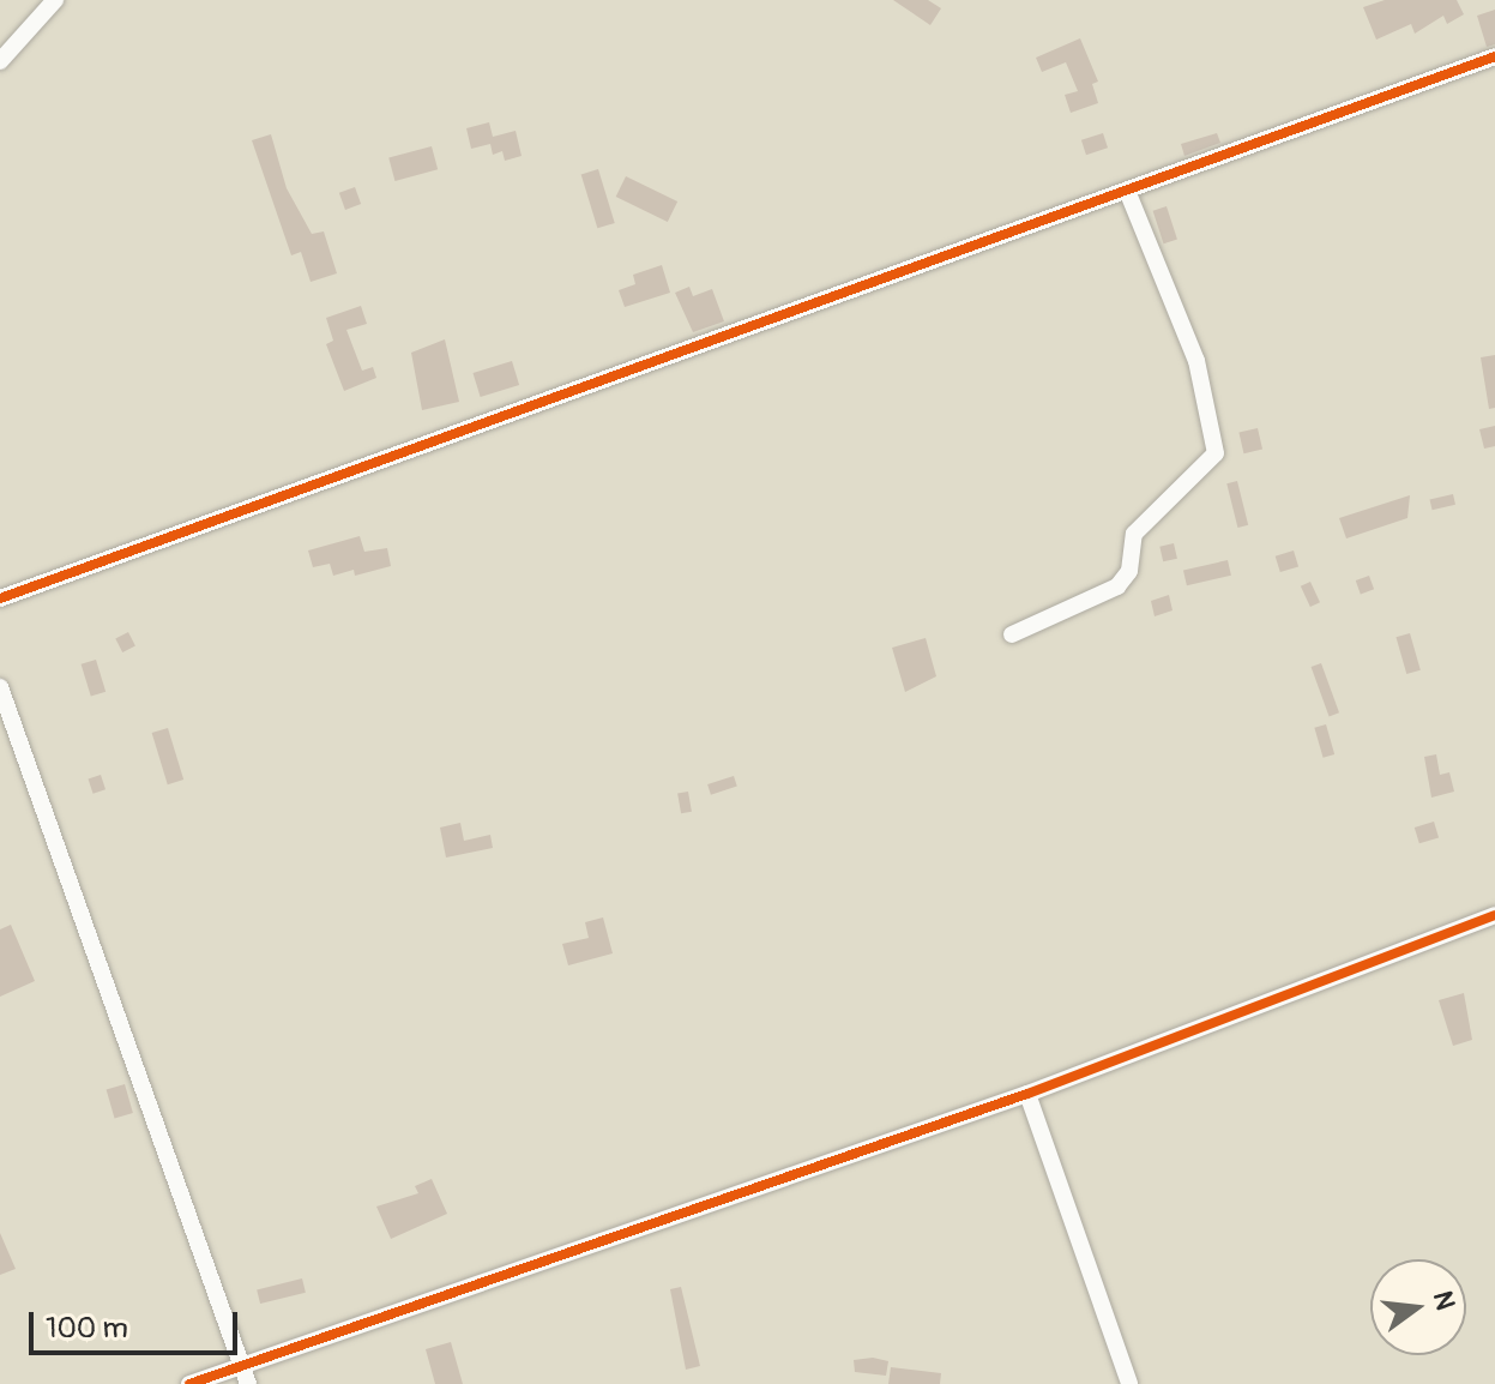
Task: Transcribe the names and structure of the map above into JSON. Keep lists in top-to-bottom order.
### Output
{
  "scale_bar": "100 m",
  "north": "right"
}
